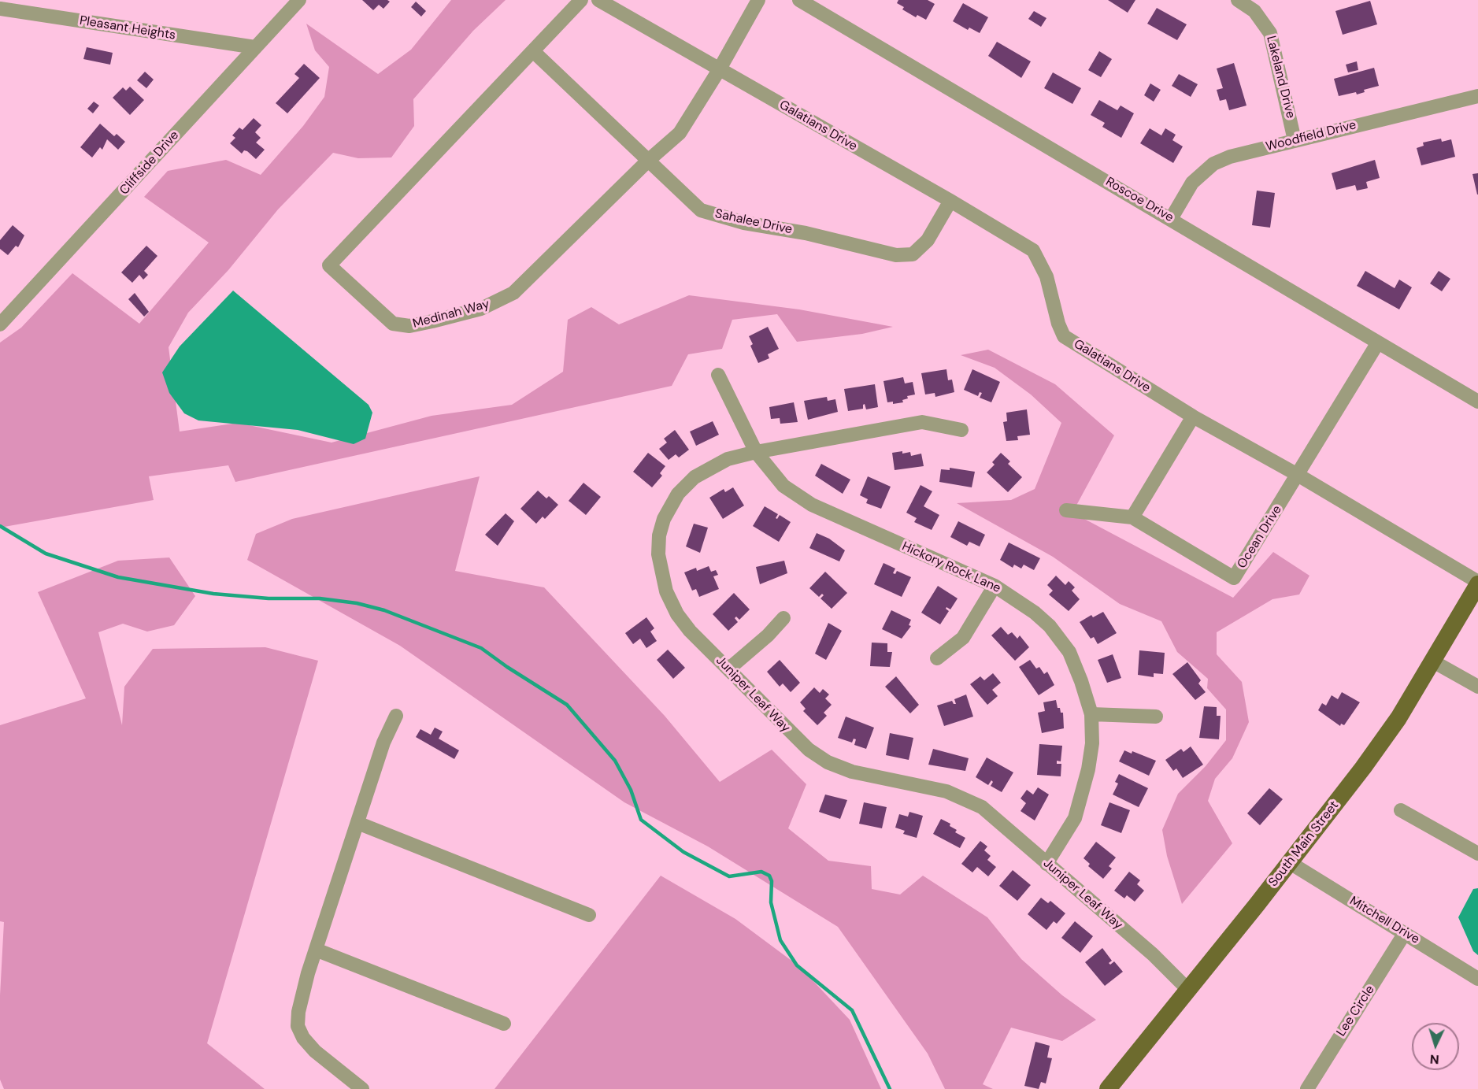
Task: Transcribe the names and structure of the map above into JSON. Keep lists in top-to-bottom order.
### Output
{
  "streets": {
    "main road": ["South Main Street"],
    "street": [
      "Pleasant Heights",
      "Lakeland Drive",
      "Galatians Drive",
      "Woodfield Drive",
      "Cliffside Drive",
      "Roscoe Drive",
      "Sahalee Drive",
      "Medinah Way",
      "Ocean Drive",
      "Hickory Rock Lane",
      "Juniper Leaf Way",
      "Mitchell Drive",
      "Lee Circle"
    ]
  },
  "crossings": [
    ["Pleasant Heights", "Cliffside Drive"],
    ["Lakeland Drive", "Woodfield Drive"],
    ["Galatians Drive", "Sahalee Drive"],
    ["Galatians Drive", "Medinah Way"],
    ["Galatians Drive", "Ocean Drive"],
    ["Galatians Drive", "South Main Street"],
    ["Woodfield Drive", "Roscoe Drive"],
    ["Roscoe Drive", "Ocean Drive"],
    ["Sahalee Drive", "Medinah Way"],
    ["Hickory Rock Lane", "Juniper Leaf Way"],
    ["Juniper Leaf Way", "South Main Street"],
    ["South Main Street", "Mitchell Drive"],
    ["Mitchell Drive", "Lee Circle"]
  ],
  "north": "bottom"
}
